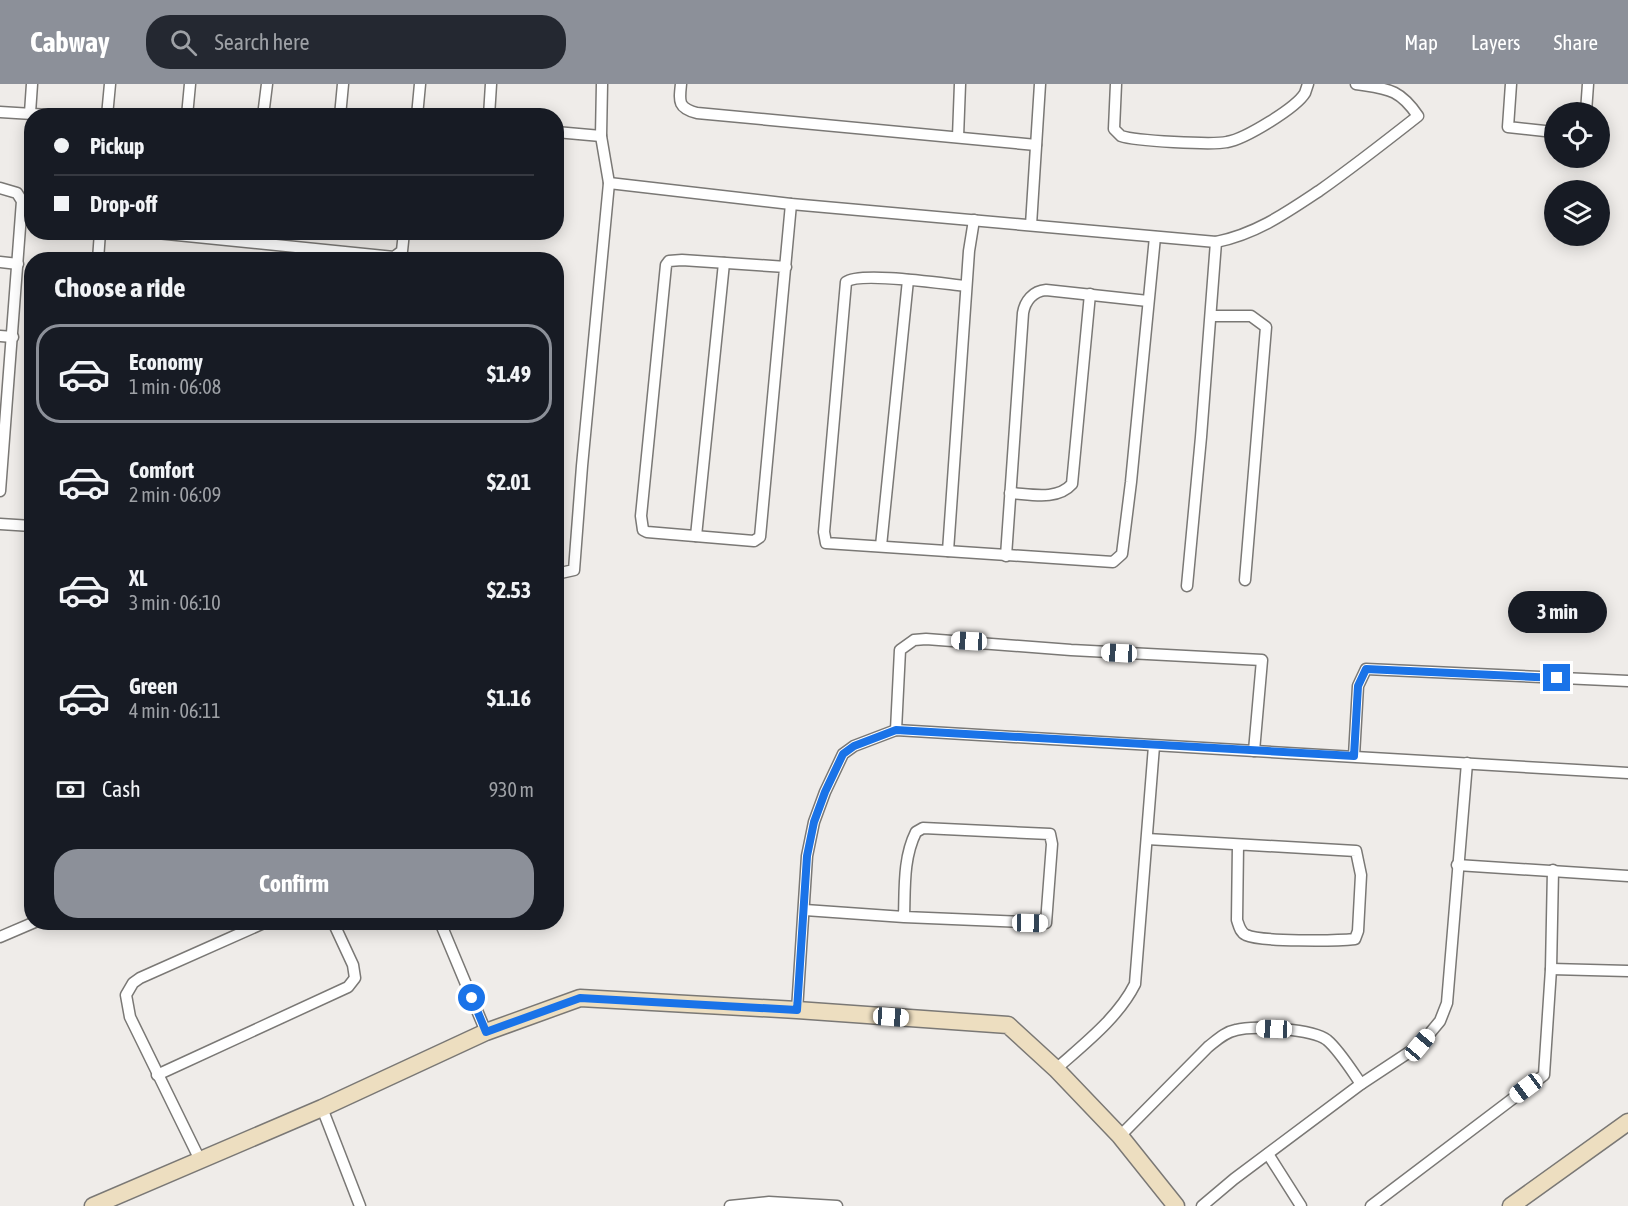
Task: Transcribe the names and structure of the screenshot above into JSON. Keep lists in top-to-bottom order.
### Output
{
  "page": {
    "header": "Cabway",
    "search": "Search here",
    "nav": ["Map", "Layers", "Share"],
    "banner": ["Pickup", "Drop-off"],
    "heading": "Choose a ride",
    "list": [
      {
        "name": "Economy",
        "note": "1 min · 06:08",
        "value": "$1.49"
      },
      {
        "name": "Comfort",
        "note": "2 min · 06:09",
        "value": "$2.01"
      },
      {
        "name": "XL",
        "note": "3 min · 06:10",
        "value": "$2.53"
      },
      {
        "name": "Green",
        "note": "4 min · 06:11",
        "value": "$1.16"
      }
    ],
    "bubble": "3 min",
    "pay": ["Cash", "930 m"],
    "buttons": "Confirm"
  }
}
